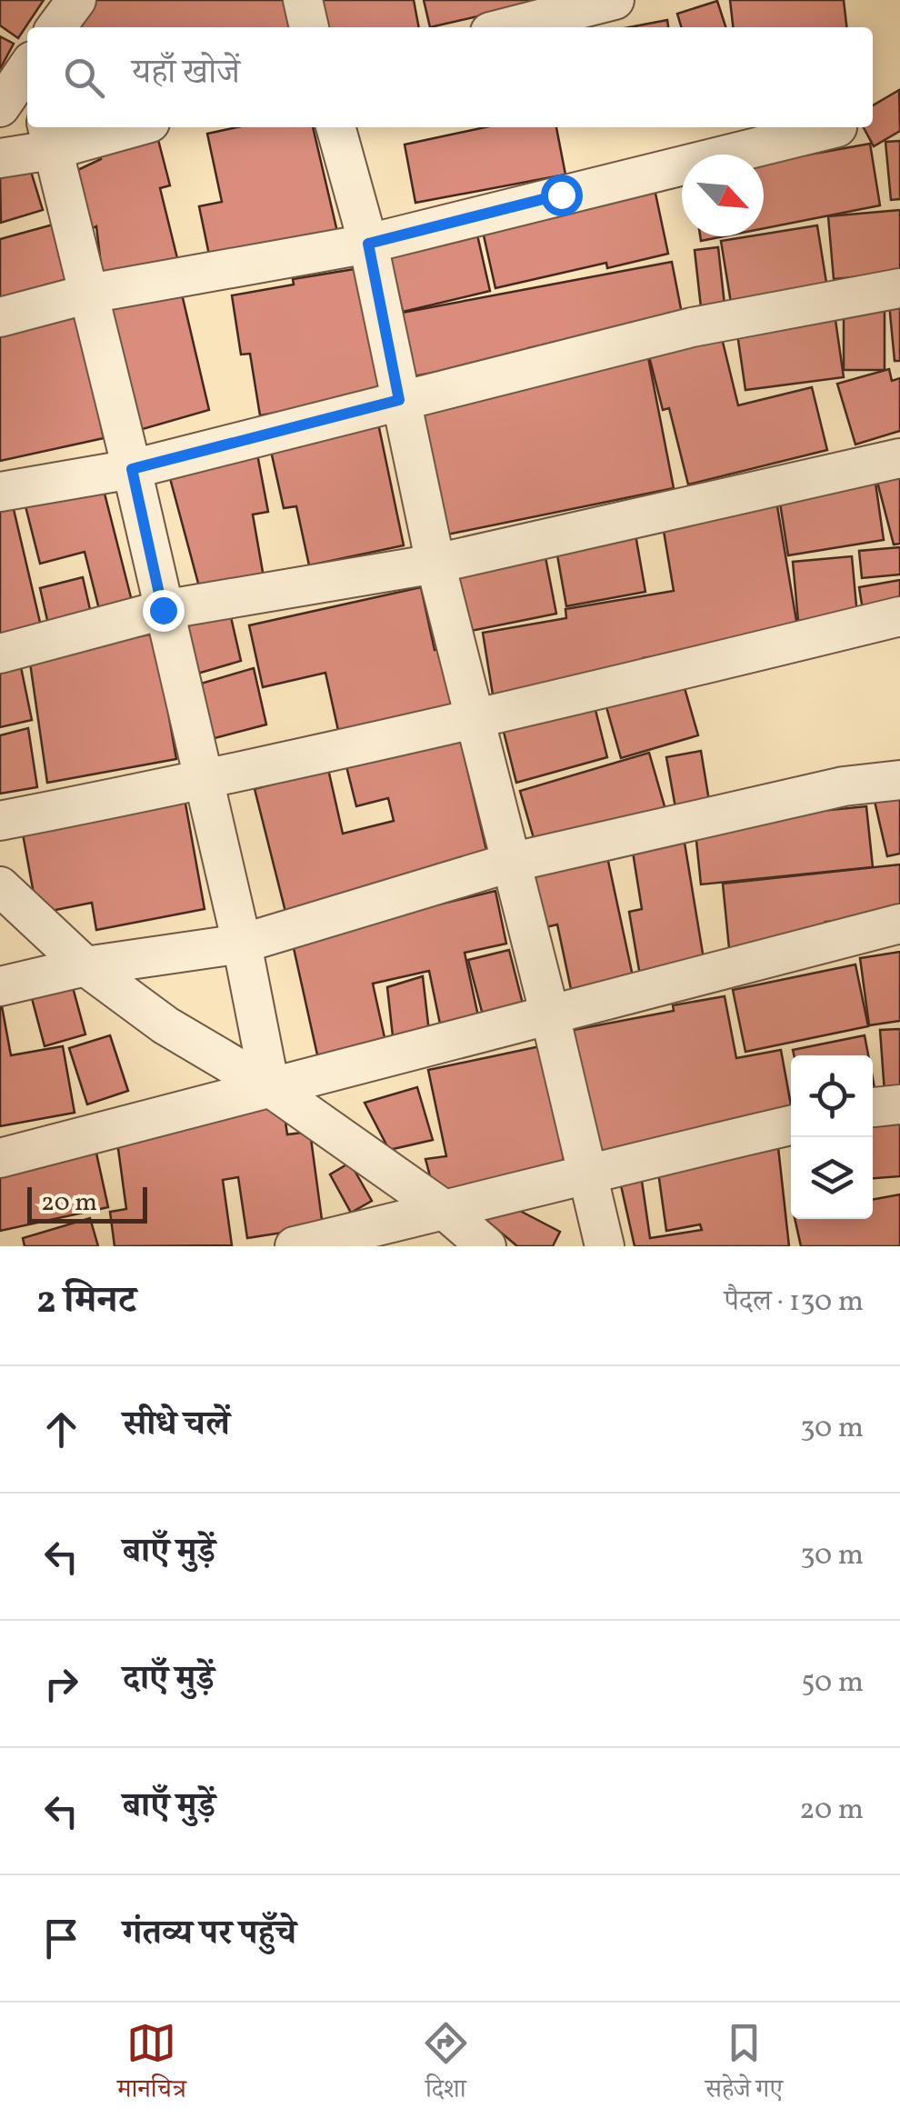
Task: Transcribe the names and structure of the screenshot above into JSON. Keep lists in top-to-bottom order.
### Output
{
  "scale_bar": "20 m",
  "north": "bottom right",
  "page": {
    "search": "यहाँ खोजें",
    "scale": "20 m",
    "heading": ["2 मिनट", "पैदल · 130 m"],
    "list": [
      ["सीधे चलें", "30 m"],
      ["बाएँ मुड़ें", "30 m"],
      ["दाएँ मुड़ें", "50 m"],
      ["बाएँ मुड़ें", "20 m"],
      "गंतव्य पर पहुँचे"
    ],
    "nav": ["मानचित्र", "दिशा", "सहेजे गए"]
  }
}
